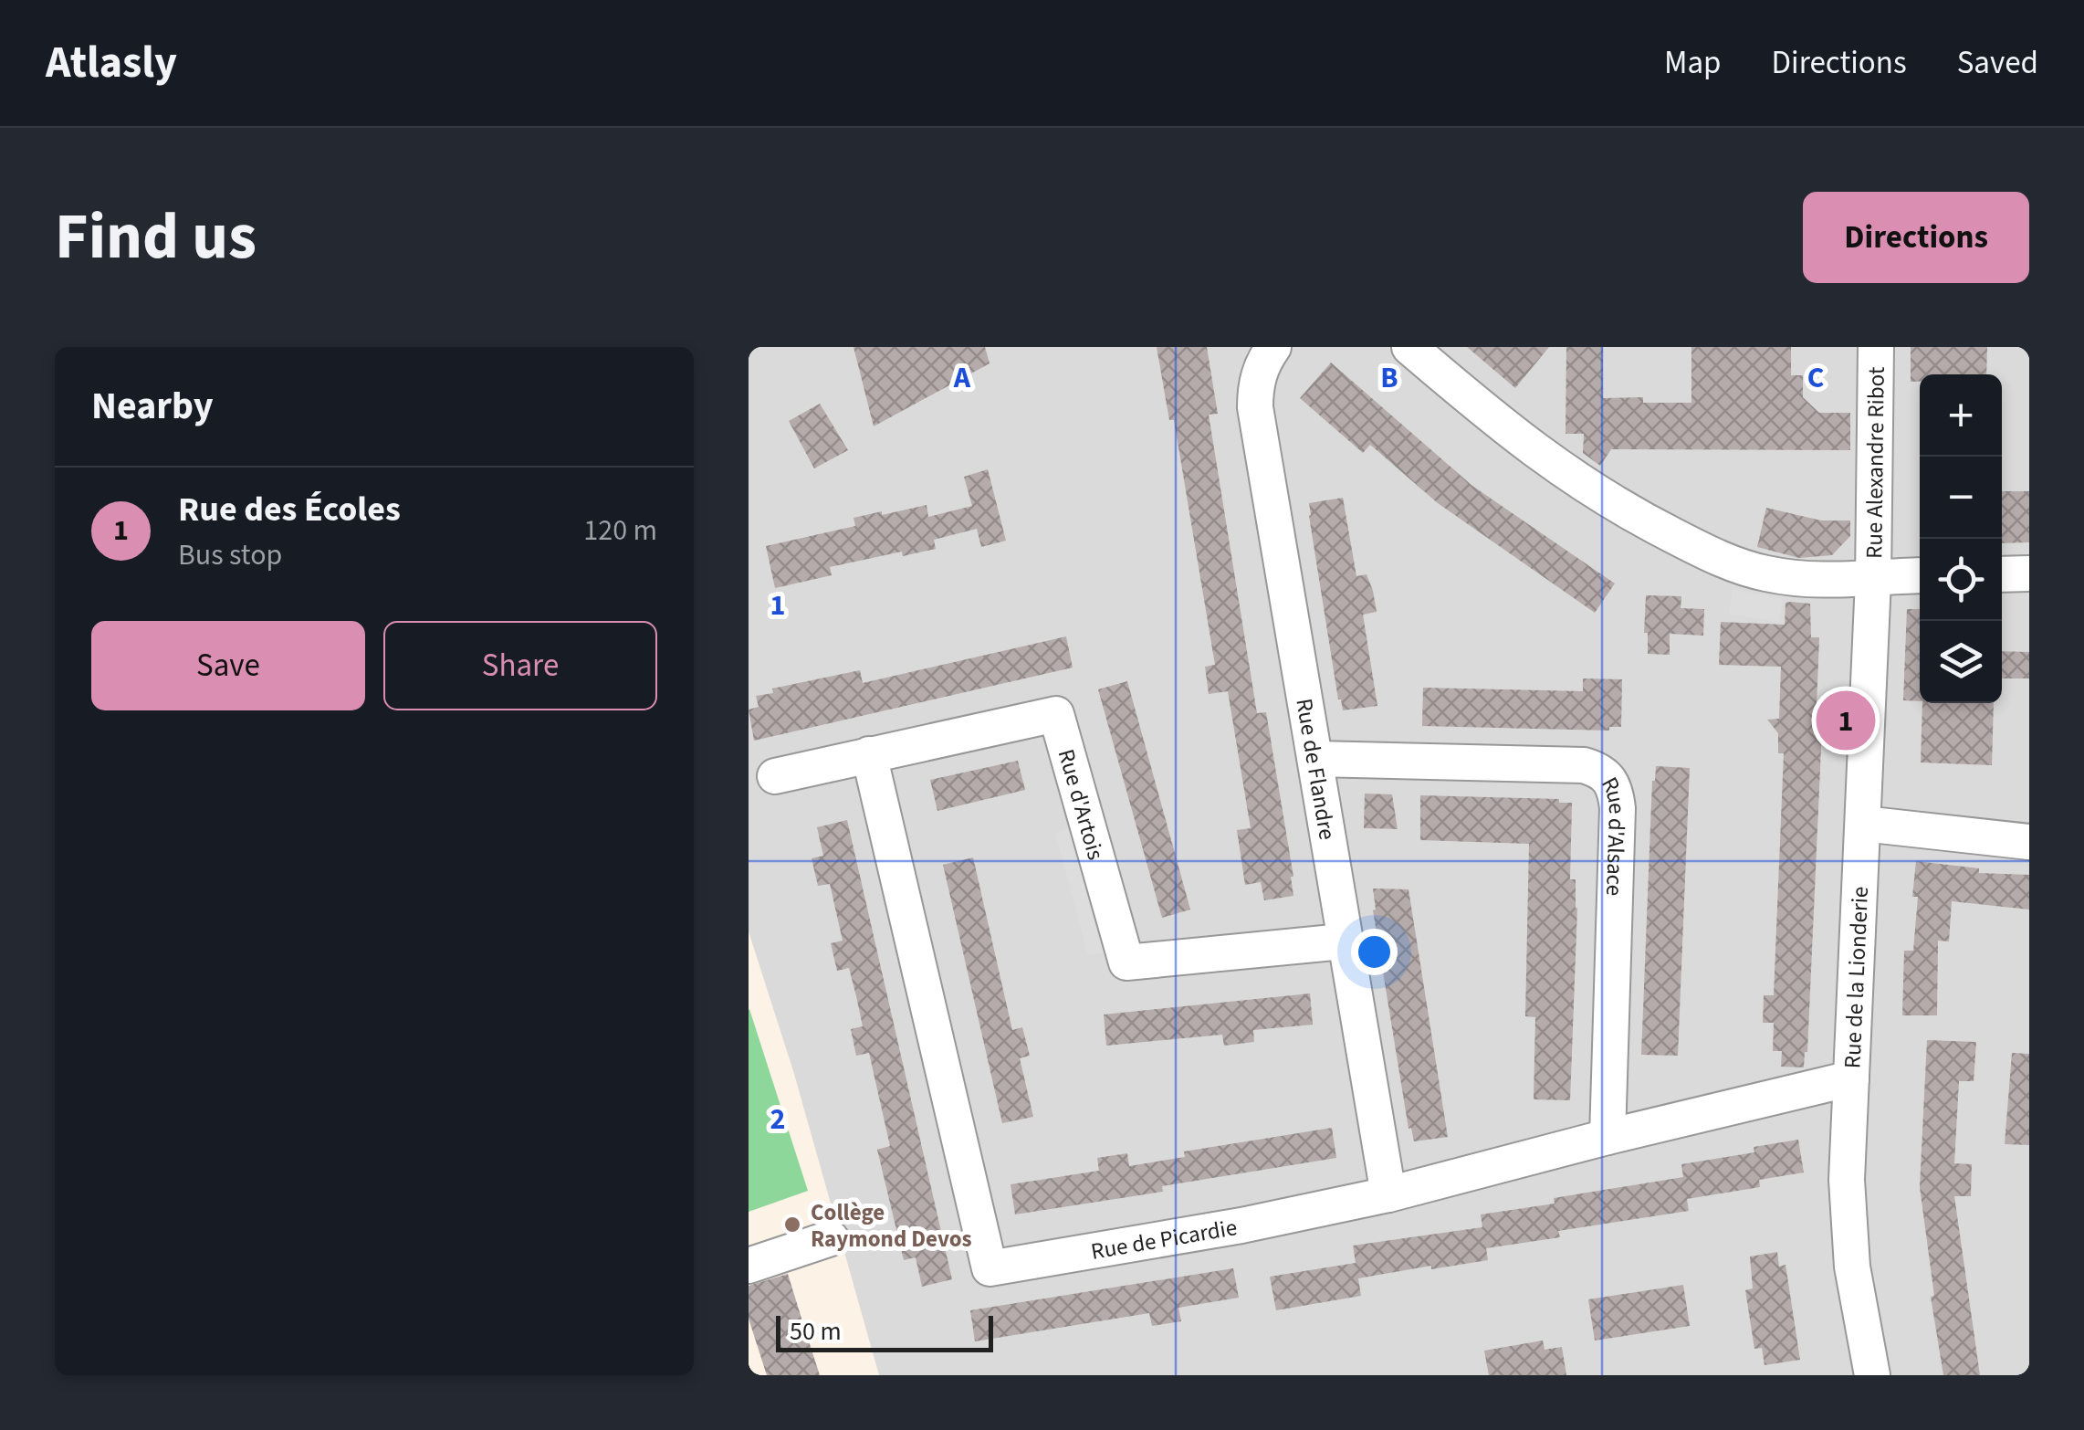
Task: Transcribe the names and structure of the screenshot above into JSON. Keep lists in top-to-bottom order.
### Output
{
  "streets": {
    "street": [
      "Rue Alexandre Ribot",
      "Rue de Flandre",
      "Rue d'Artois",
      "Rue d'Alsace",
      "Rue de la Lionderie",
      "Rue de Picardie"
    ]
  },
  "crossings": [
    ["Rue Alexandre Ribot", "Rue de la Lionderie"],
    ["Rue de Flandre", "Rue d'Artois"],
    ["Rue de Flandre", "Rue d'Alsace"],
    ["Rue de Flandre", "Rue de Picardie"],
    ["Rue d'Artois", "Rue de Picardie"],
    ["Rue d'Alsace", "Rue de Picardie"],
    ["Rue de la Lionderie", "Rue de Picardie"]
  ],
  "places": ["Collège Raymond Devos"],
  "scale_bar": "50 m",
  "page": {
    "header": "Atlasly",
    "nav": ["Map", "Directions", "Saved"],
    "title": "Find us",
    "buttons": [
      "Directions",
      ["Save", "Share"]
    ],
    "heading": "Nearby",
    "map_buttons": ["+", "−"],
    "list": [
      {
        "mark": "1",
        "name": "Rue des Écoles",
        "note": "Bus stop",
        "value": "120 m"
      }
    ],
    "pins": "1",
    "scale": "50 m"
  },
  "grid": {
    "columns": ["A", "B", "C"],
    "rows": ["1", "2"]
  }
}
